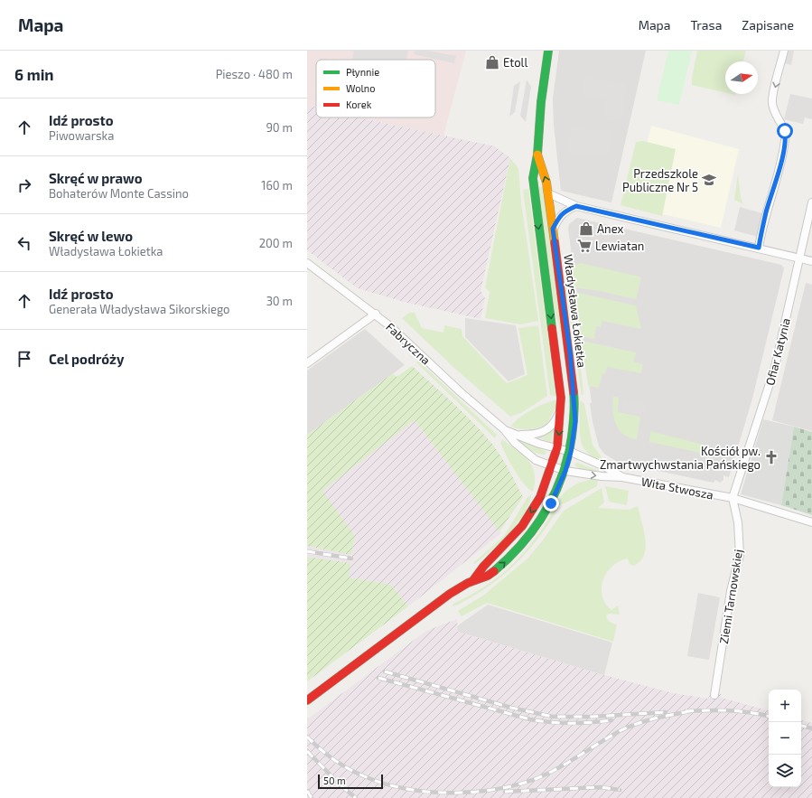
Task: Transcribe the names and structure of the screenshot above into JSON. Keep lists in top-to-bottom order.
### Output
{
  "streets": {
    "main road": ["Władysława Łokietka"],
    "street": [
      "Fabryczna",
      "Ofiar Katynia",
      "Wita Stwosza",
      "Ziemi Tarnowskiej"
    ]
  },
  "crossings": [
    ["Władysława Łokietka", "Fabryczna"],
    ["Władysława Łokietka", "Wita Stwosza"],
    ["Fabryczna", "Wita Stwosza"],
    ["Ofiar Katynia", "Wita Stwosza"],
    ["Ofiar Katynia", "Ziemi Tarnowskiej"],
    ["Wita Stwosza", "Ziemi Tarnowskiej"]
  ],
  "places": {
    "shop": ["Etoll", "Anex"],
    "school or university": ["Przedszkole Publiczne Nr 5"],
    "supermarket": ["Lewiatan"],
    "church": ["Kościół pw. Zmartwychwstania Pańskiego"]
  },
  "legend": ["Płynnie", "Wolno", "Korek"],
  "scale_bar": "50 m",
  "north": "right",
  "page": {
    "header": "Mapa",
    "nav": ["Mapa", "Trasa", "Zapisane"],
    "heading": ["6 min", "Pieszo · 480 m"],
    "list": [
      ["Idź prosto", "Piwowarska", "90 m"],
      ["Skręć w prawo", "Bohaterów Monte Cassino", "160 m"],
      ["Skręć w lewo", "Władysława Łokietka", "200 m"],
      ["Idź prosto", "Generała Władysława Sikorskiego", "30 m"],
      "Cel podróży"
    ],
    "map_buttons": ["+", "−"],
    "scale": "50 m"
  }
}
